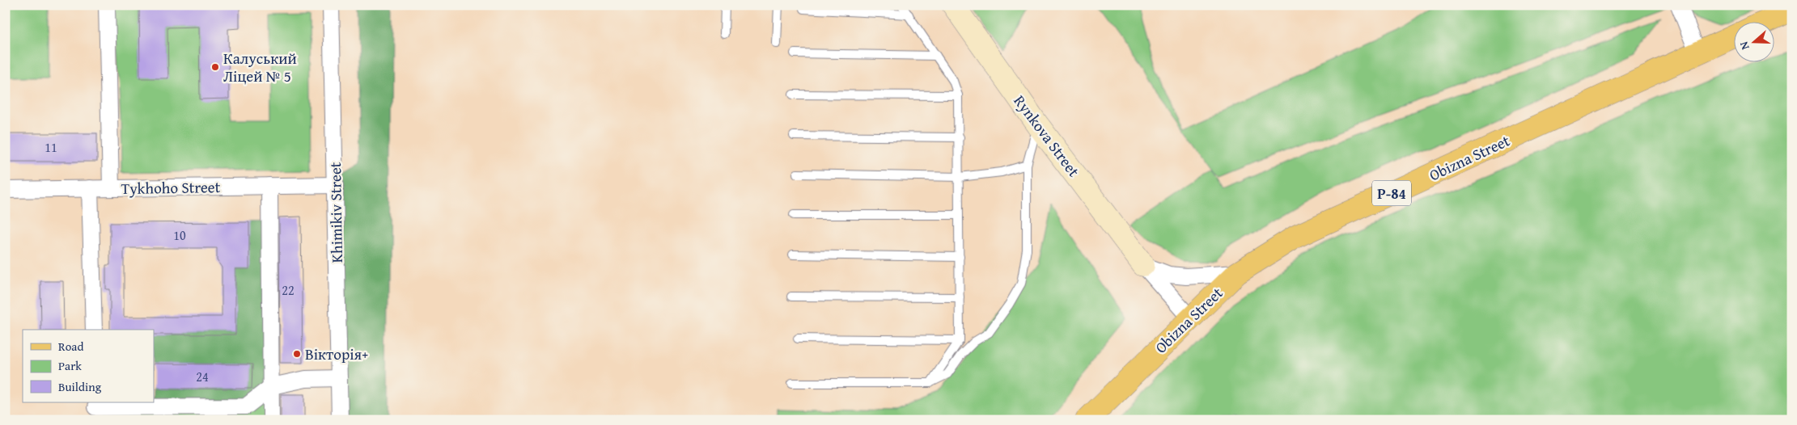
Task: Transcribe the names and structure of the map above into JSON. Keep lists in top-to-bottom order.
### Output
{
  "streets": {
    "main road": ["Rynkova Street", "Obizna Street", "Р-84"],
    "street": ["Tykhoho Street", "Khimikiv Street"]
  },
  "crossings": [
    ["Rynkova Street", "Obizna Street"],
    ["Tykhoho Street", "Khimikiv Street"]
  ],
  "places": ["Калуський Ліцей № 5", "Вікторія+"],
  "house_numbers": [
    "11",
    "10",
    "22",
    "24"
  ],
  "legend": ["Road", "Park", "Building"],
  "north": "left"
}
